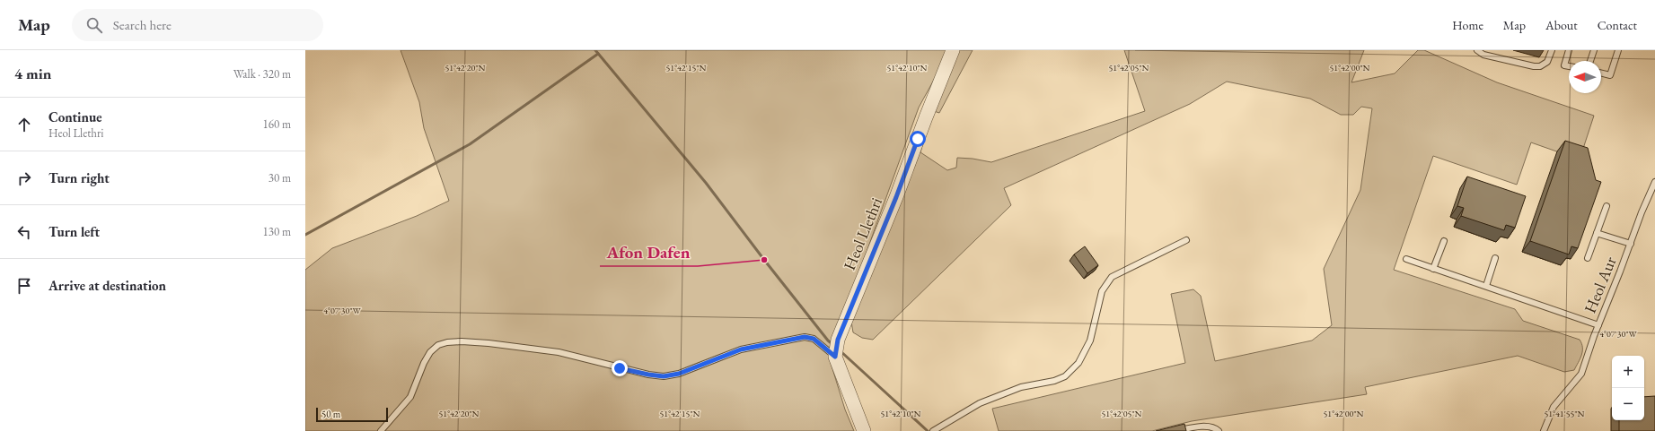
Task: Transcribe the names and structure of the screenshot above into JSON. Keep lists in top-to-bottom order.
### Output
{
  "streets": {
    "street": ["Heol Llethri"],
    "lane": ["Heol Aur"]
  },
  "places": ["Afon Dafen"],
  "scale_bar": "50 m",
  "north": "left",
  "page": {
    "header": "Map",
    "search": "Search here",
    "nav": [
      "Home",
      "Map",
      "About",
      "Contact"
    ],
    "heading": ["4 min", "Walk · 320 m"],
    "list": [
      ["Continue", "Heol Llethri", "160 m"],
      ["Turn right", "30 m"],
      ["Turn left", "130 m"],
      "Arrive at destination"
    ],
    "map_buttons": ["+", "−"],
    "scale": "50 m"
  },
  "coordinates": [
    "51°42'20\"N",
    "51°42'15\"N",
    "51°42'10\"N",
    "51°42'05\"N",
    "51°42'00\"N",
    "4°07'30\"W",
    "51°41'55\"N"
  ]
}
